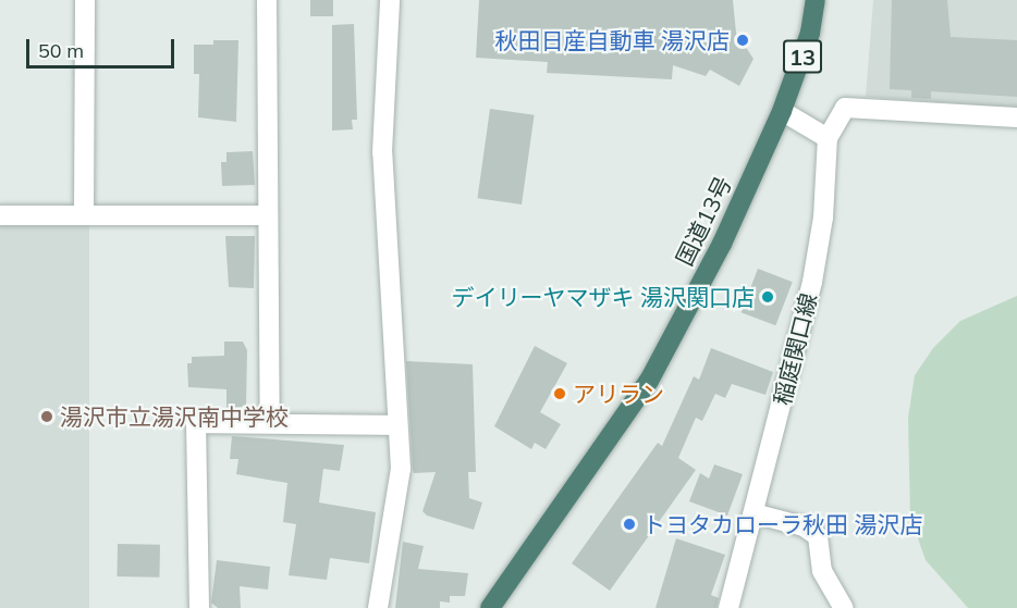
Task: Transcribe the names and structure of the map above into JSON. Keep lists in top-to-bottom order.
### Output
{
  "streets": {
    "highway": ["13", "国道13号"],
    "street": ["稲庭関口線"]
  },
  "places": [
    "秋田日産自動車 湯沢店",
    "デイリーヤマザキ 湯沢関口店",
    "アリラン",
    "湯沢市立湯沢南中学校",
    "トヨタカローラ秋田 湯沢店"
  ],
  "scale_bar": "50 m"
}
